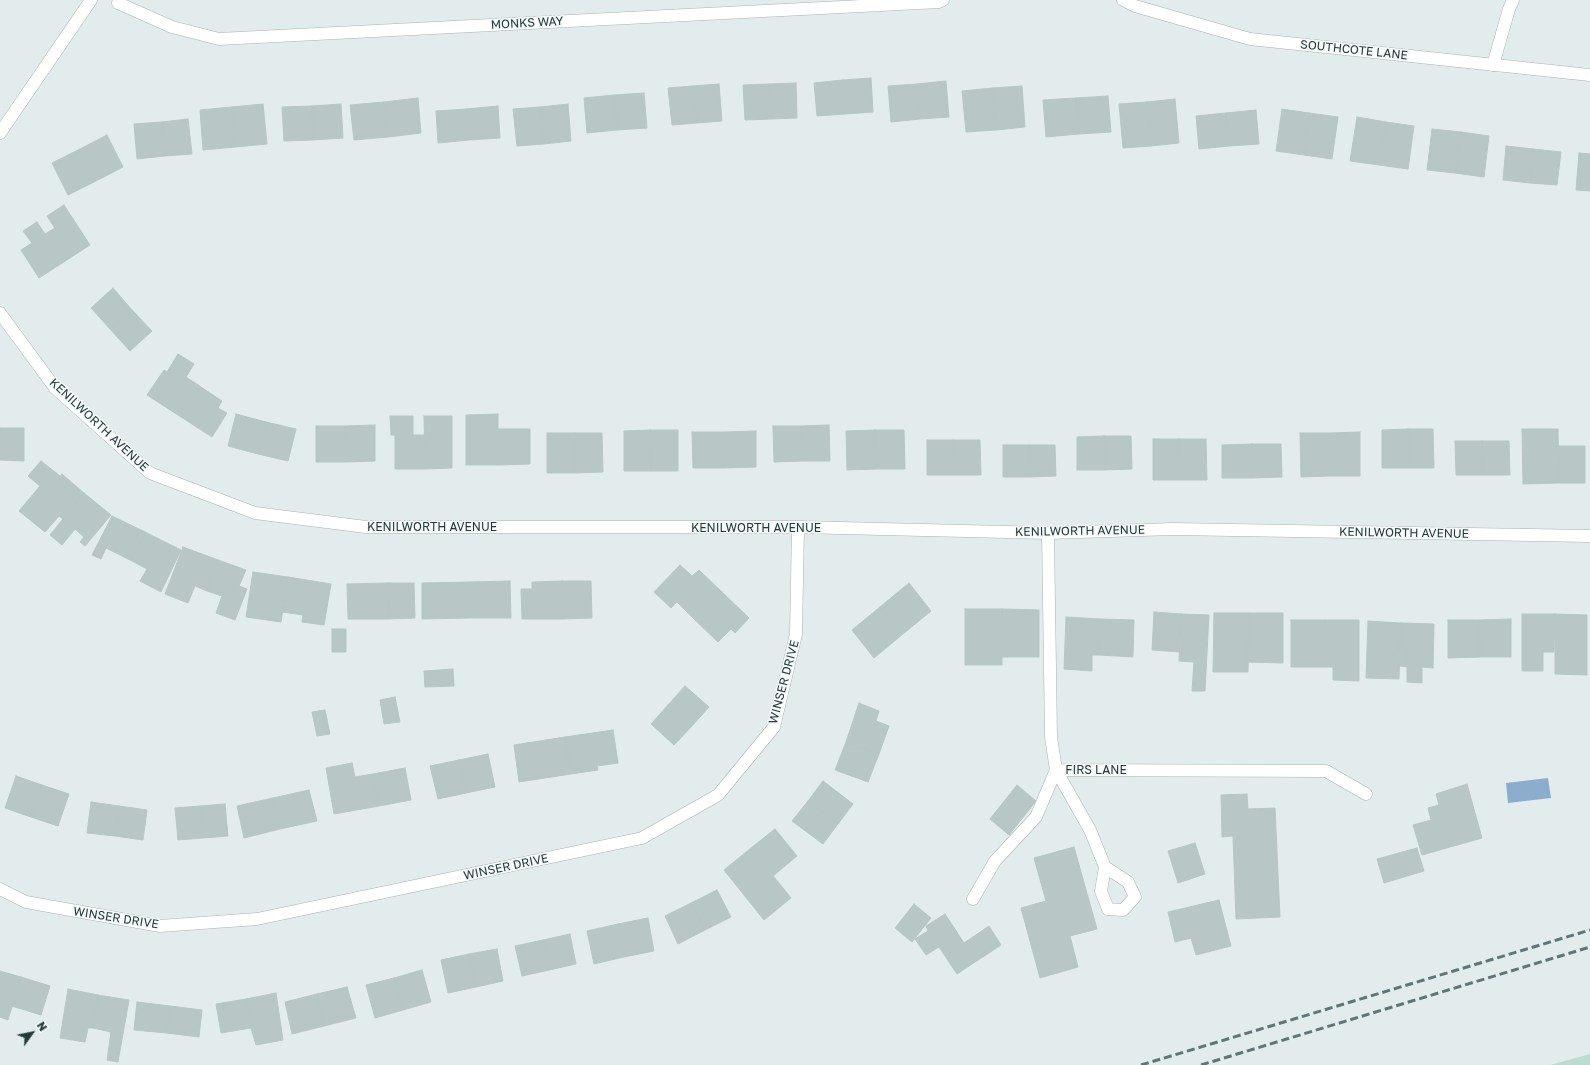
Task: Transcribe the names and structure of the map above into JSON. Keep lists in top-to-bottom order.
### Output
{
  "streets": {
    "street": [
      "MONKS WAY",
      "SOUTHCOTE LANE",
      "KENILWORTH AVENUE",
      "WINSER DRIVE",
      "FIRS LANE"
    ]
  },
  "crossings": [
    ["KENILWORTH AVENUE", "WINSER DRIVE"],
    ["KENILWORTH AVENUE", "FIRS LANE"]
  ],
  "north": "top right"
}
